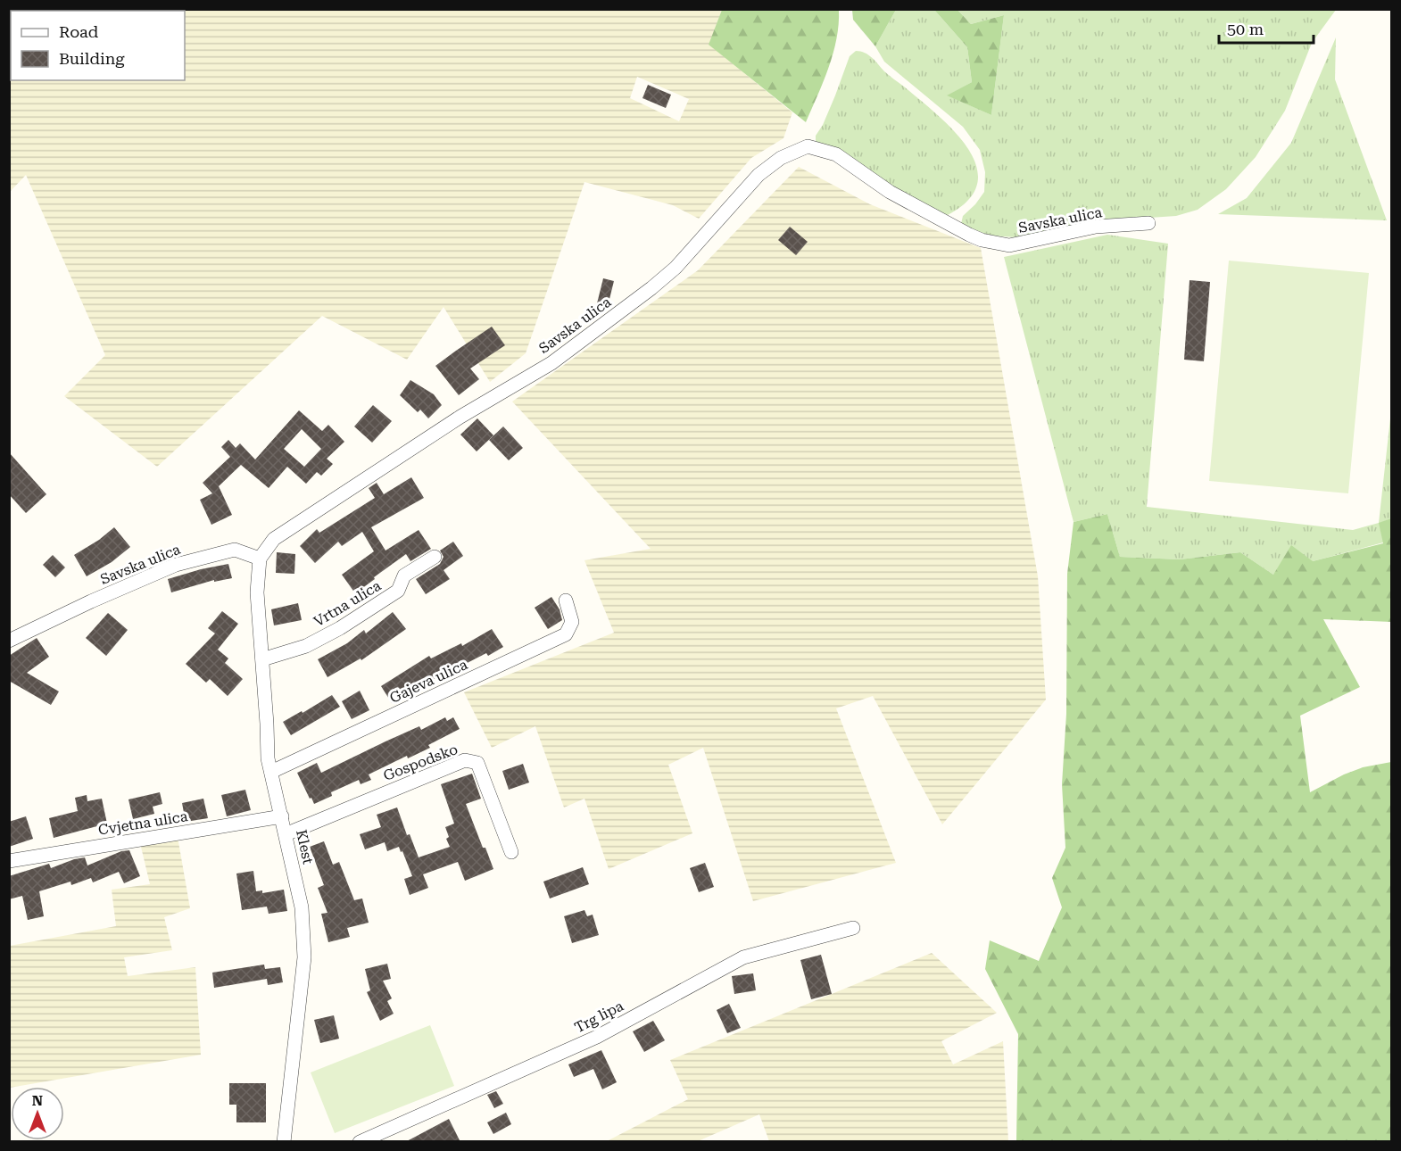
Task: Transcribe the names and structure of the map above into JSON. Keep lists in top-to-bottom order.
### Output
{
  "streets": {
    "street": [
      "Savska ulica",
      "Vrtna ulica",
      "Gajeva ulica",
      "Gospodsko",
      "Cvjetna ulica",
      "Klest",
      "Trg lipa"
    ]
  },
  "crossings": [
    ["Savska ulica", "Klest"],
    ["Vrtna ulica", "Klest"],
    ["Gajeva ulica", "Klest"],
    ["Gospodsko", "Klest"],
    ["Cvjetna ulica", "Klest"]
  ],
  "legend": ["Road", "Building"],
  "scale_bar": "50 m",
  "north": "top"
}
